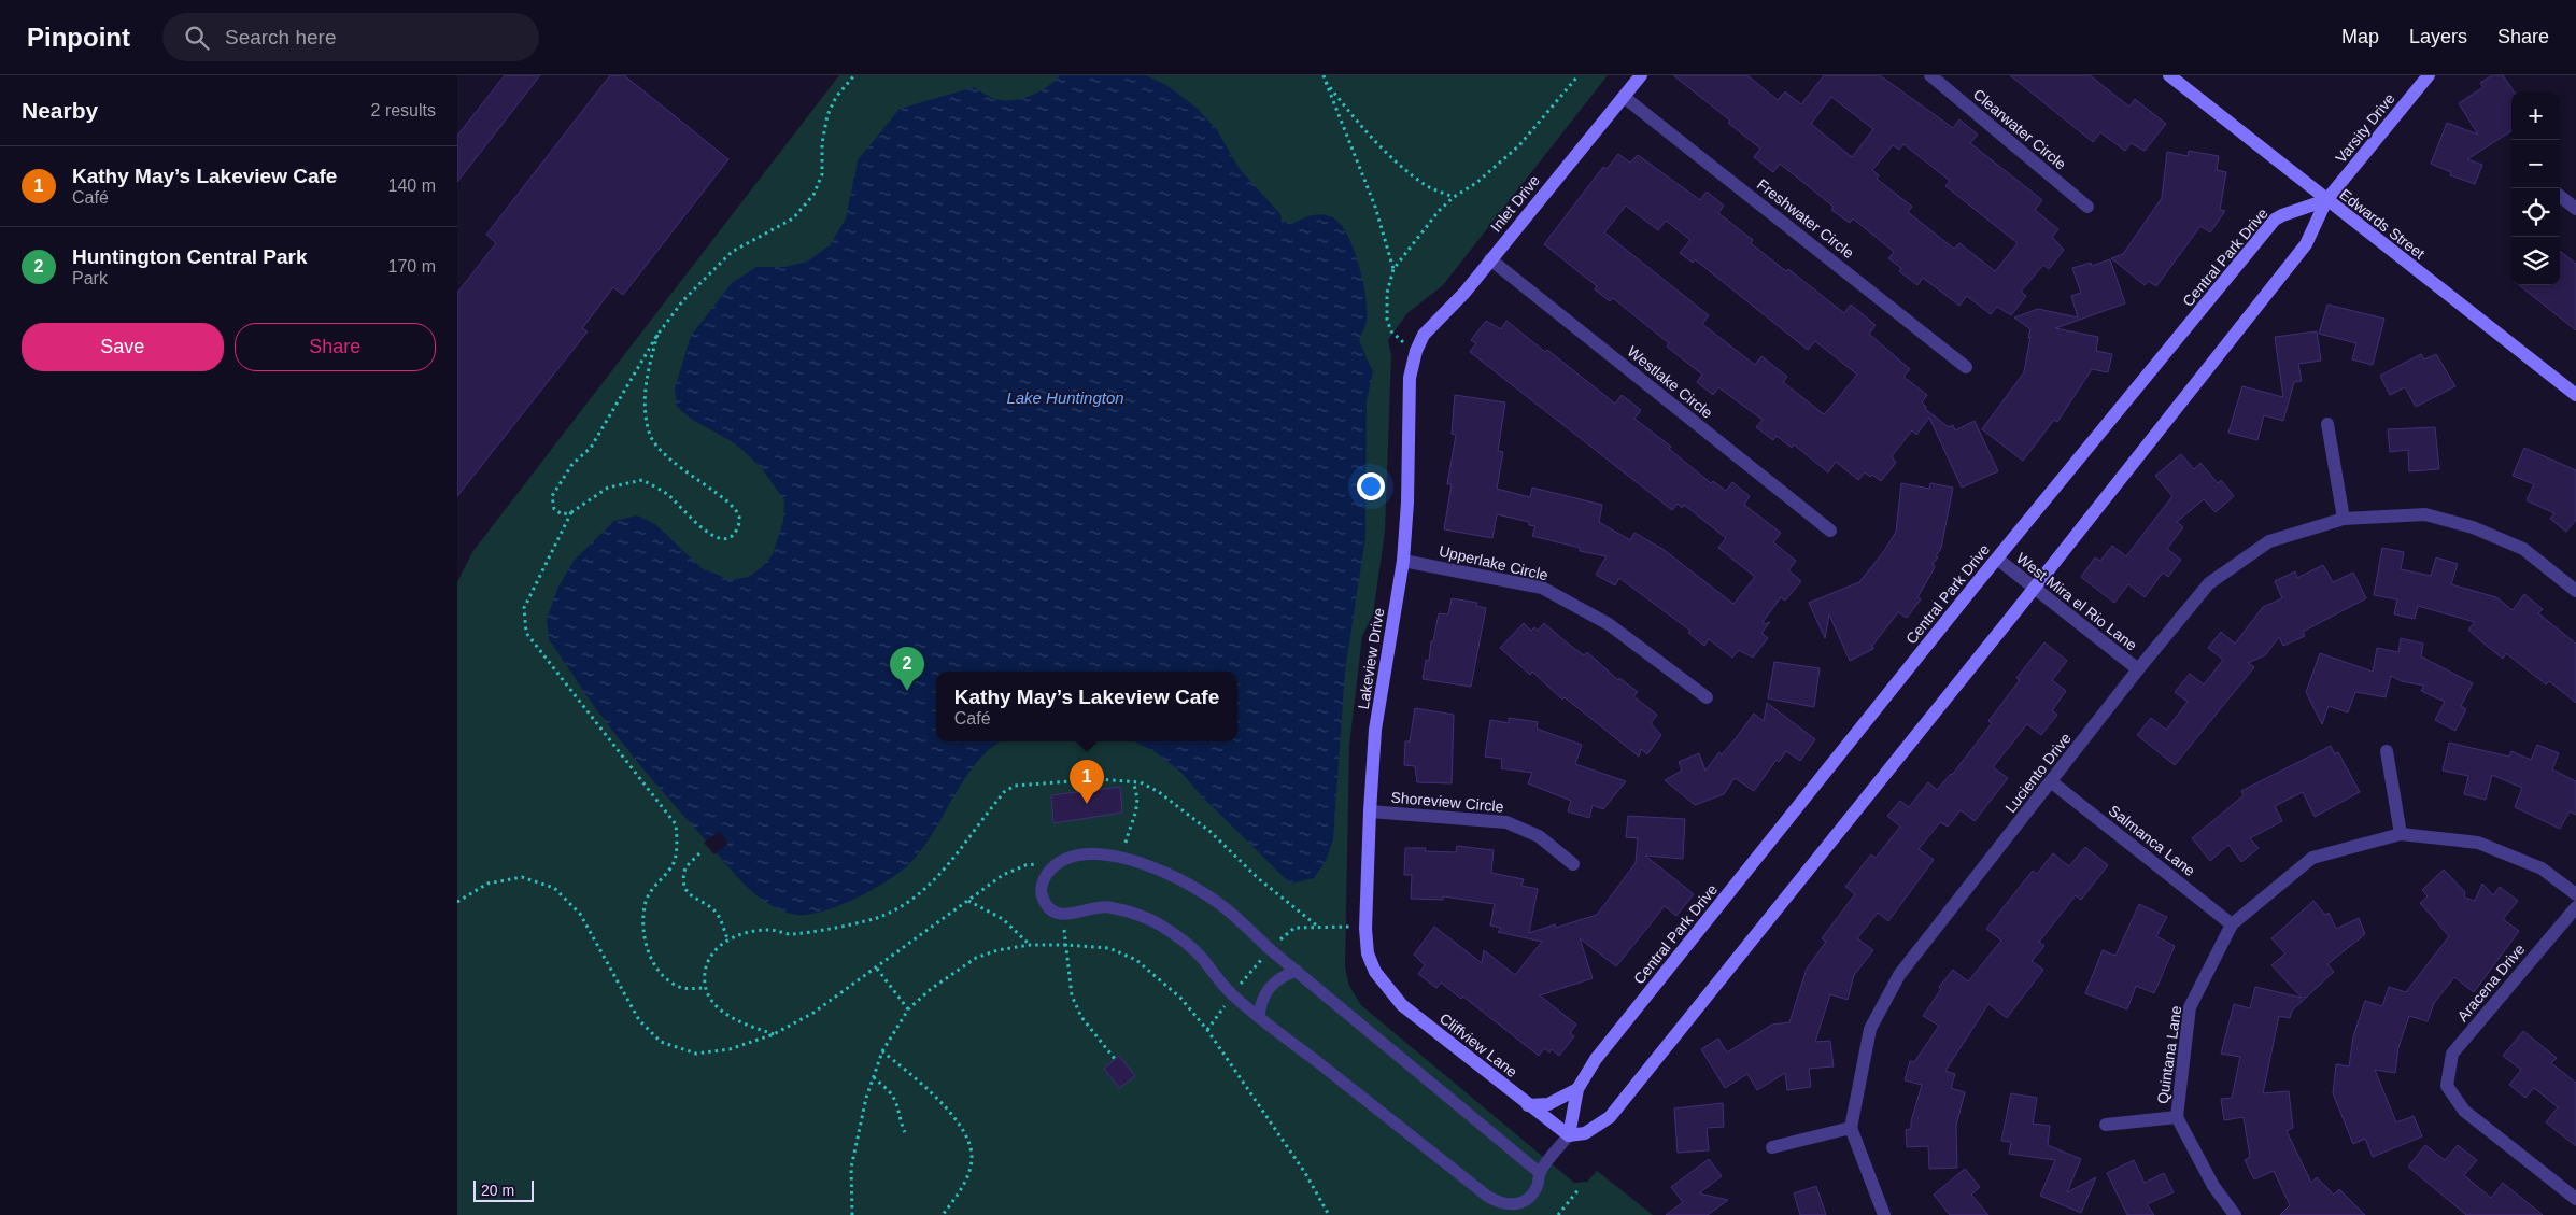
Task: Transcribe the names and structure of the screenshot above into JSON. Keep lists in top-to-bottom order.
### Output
{
  "streets": {
    "street": [
      "Varsity Drive",
      "Clearwater Circle",
      "Inlet Drive",
      "Freshwater Circle",
      "Edwards Street",
      "Central Park Drive",
      "Westlake Circle",
      "Upperlake Circle",
      "West Mira el Rio Lane",
      "Lakeview Drive",
      "Luciento Drive",
      "Shoreview Circle",
      "Salmanca Lane",
      "Aracena Drive",
      "Cliffview Lane",
      "Quintana Lane"
    ]
  },
  "crossings": [
    ["Varsity Drive", "Edwards Street"],
    ["Varsity Drive", "Central Park Drive"],
    ["Inlet Drive", "Freshwater Circle"],
    ["Inlet Drive", "Westlake Circle"],
    ["Inlet Drive", "Lakeview Drive"],
    ["Edwards Street", "Central Park Drive"],
    ["Central Park Drive", "West Mira el Rio Lane"],
    ["Central Park Drive", "Cliffview Lane"],
    ["Upperlake Circle", "Lakeview Drive"],
    ["West Mira el Rio Lane", "Luciento Drive"],
    ["Lakeview Drive", "Shoreview Circle"],
    ["Lakeview Drive", "Cliffview Lane"],
    ["Luciento Drive", "Salmanca Lane"],
    ["Salmanca Lane", "Quintana Lane"]
  ],
  "water": ["Lake Huntington"],
  "scale_bar": "20 m",
  "page": {
    "header": "Pinpoint",
    "search": "Search here",
    "nav": ["Map", "Layers", "Share"],
    "heading": ["Nearby", "2 results"],
    "map_buttons": ["+", "−"],
    "list": [
      {
        "mark": "1",
        "name": "Kathy May’s Lakeview Cafe",
        "note": "Café",
        "value": "140 m"
      },
      {
        "mark": "2",
        "name": "Huntington Central Park",
        "note": "Park",
        "value": "170 m"
      }
    ],
    "buttons": ["Save", "Share"],
    "pins": ["2", "1"],
    "popup": ["Kathy May’s Lakeview Cafe", "Café"],
    "scale": "20 m"
  }
}
